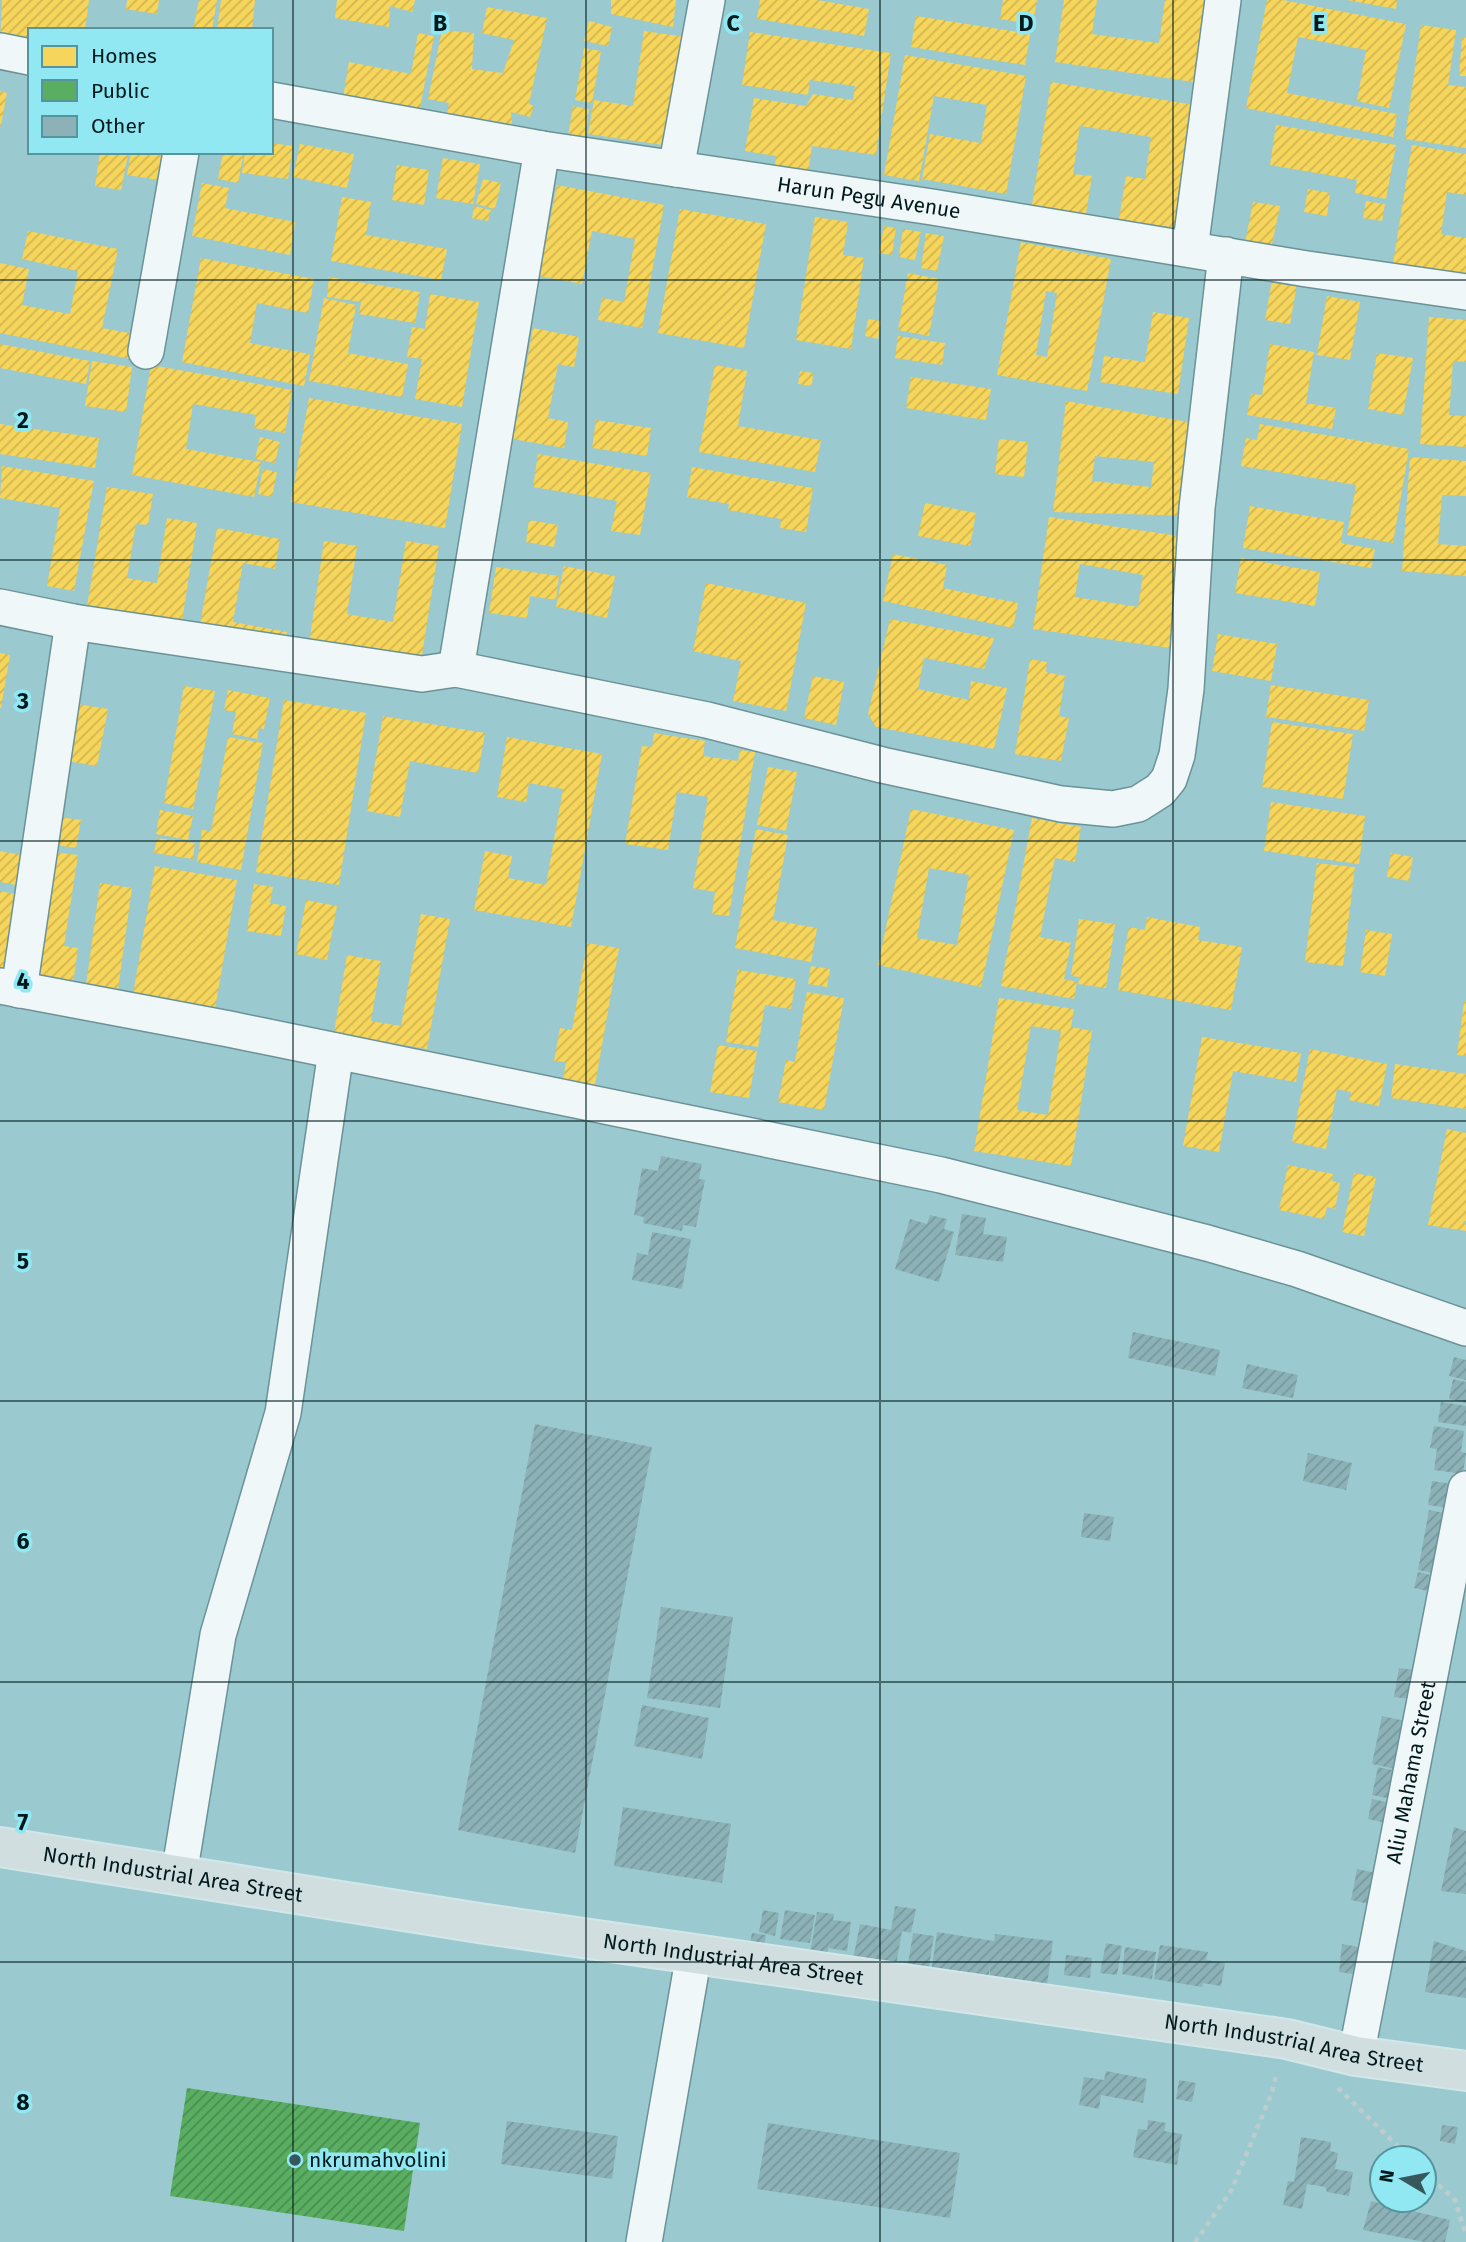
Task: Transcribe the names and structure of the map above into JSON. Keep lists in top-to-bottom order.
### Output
{
  "streets": {
    "main road": ["North Industrial Area Street"],
    "street": ["Harun Pegu Avenue", "Aliu Mahama Street"]
  },
  "crossings": [
    ["Aliu Mahama Street", "North Industrial Area Street"]
  ],
  "places": ["nkrumahvolini"],
  "legend": ["Homes", "Public", "Other"],
  "north": "left",
  "grid": {
    "columns": [
      "B",
      "C",
      "D",
      "E"
    ],
    "rows": [
      "2",
      "3",
      "4",
      "5",
      "6",
      "7",
      "8"
    ]
  }
}
